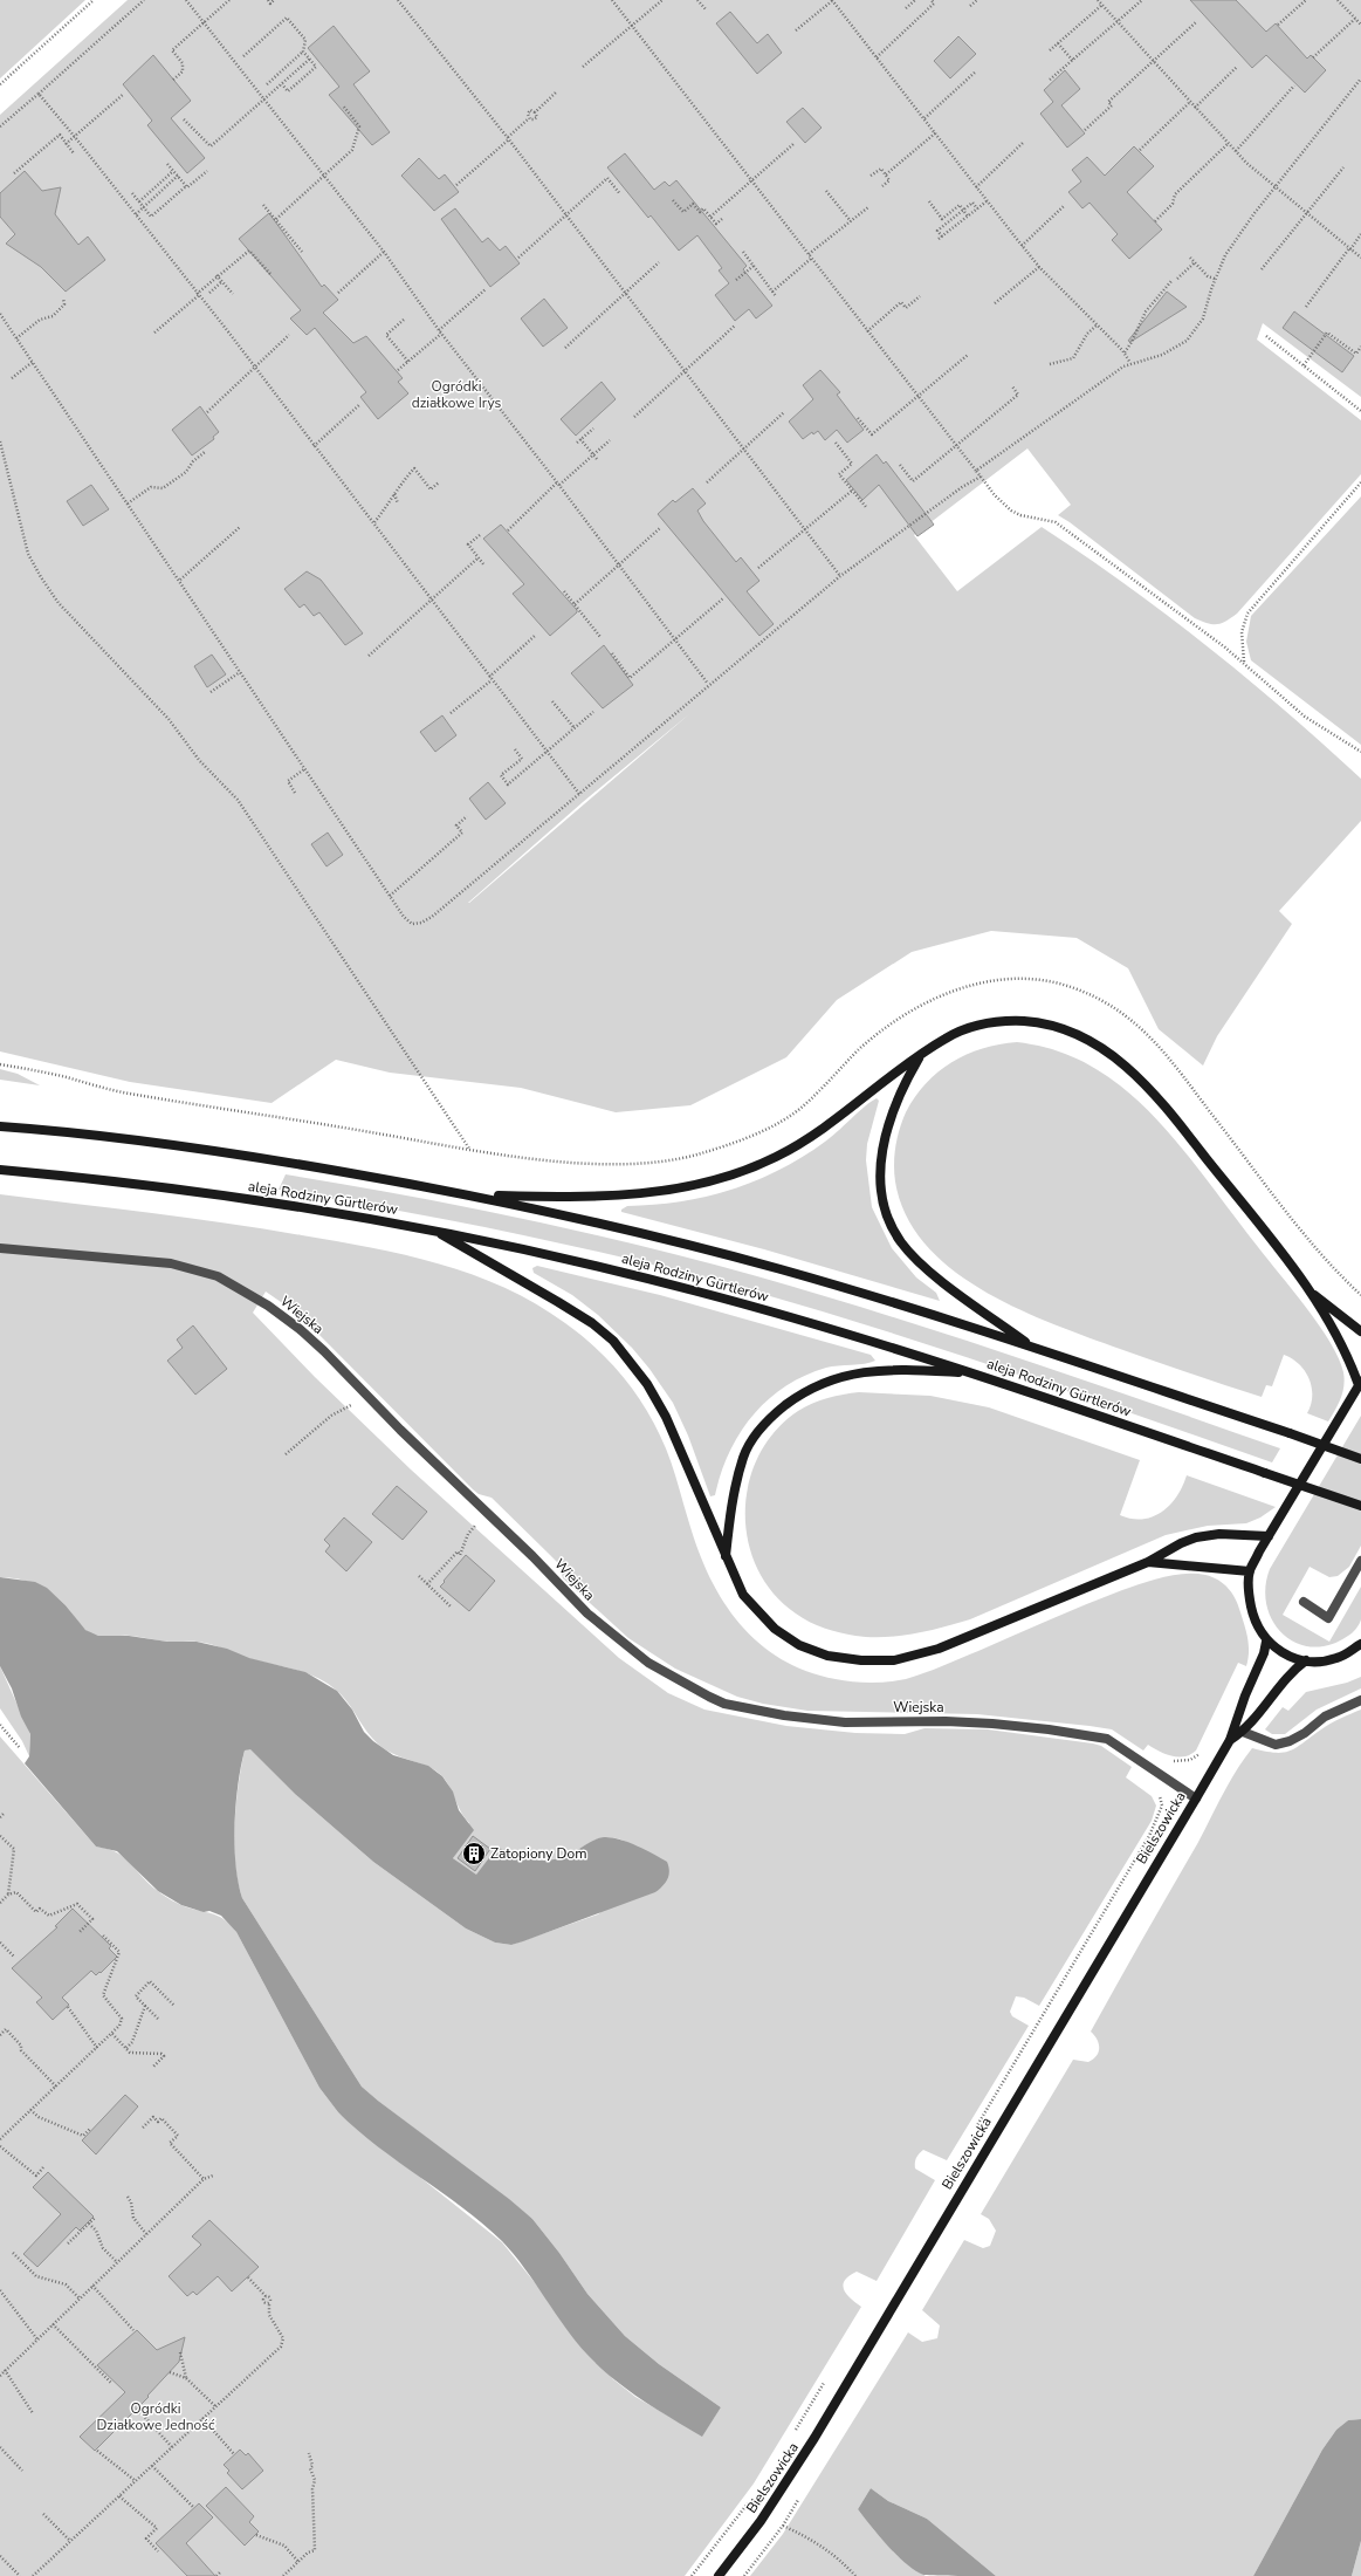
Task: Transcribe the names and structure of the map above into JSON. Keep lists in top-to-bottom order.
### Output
{
  "streets": {
    "main road": ["aleja Rodziny Gürtlerów", "Bielszowicka"],
    "street": ["Wiejska"]
  },
  "crossings": [
    ["Wiejska", "Bielszowicka"]
  ],
  "parks": ["Ogródki działkowe Irys", "Ogródki Działkowe Jedność"],
  "places": {
    "building": ["Zatopiony Dom"]
  }
}
